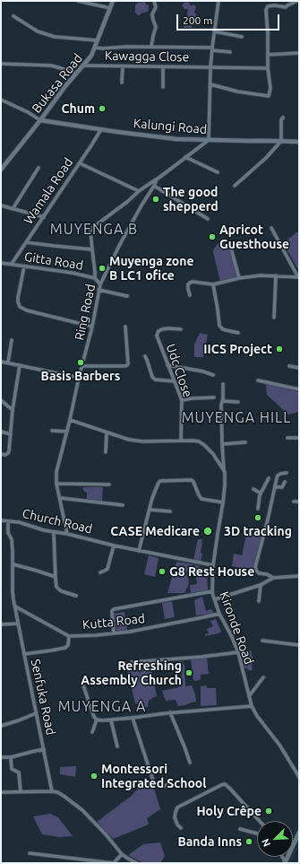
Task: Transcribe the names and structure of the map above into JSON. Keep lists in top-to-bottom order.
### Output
{
  "streets": {
    "street": [
      "Kawagga Close",
      "Bukasa Road",
      "Kalungi Road",
      "Wamala Road",
      "Gitta Road",
      "Ring Road",
      "Udc Close",
      "Church Road",
      "Kutta Road",
      "Kironde Road",
      "Senfuka Road"
    ]
  },
  "crossings": [
    ["Kawagga Close", "Bukasa Road"],
    ["Bukasa Road", "Kalungi Road"],
    ["Kalungi Road", "Wamala Road"],
    ["Kalungi Road", "Ring Road"],
    ["Wamala Road", "Gitta Road"],
    ["Gitta Road", "Ring Road"],
    ["Ring Road", "Church Road"],
    ["Ring Road", "Kironde Road"],
    ["Udc Close", "Kironde Road"],
    ["Church Road", "Kironde Road"],
    ["Church Road", "Senfuka Road"],
    ["Kutta Road", "Kironde Road"],
    ["Kutta Road", "Senfuka Road"]
  ],
  "districts": ["MUYENGA B", "MUYENGA HILL", "MUYENGA A"],
  "places": [
    "Chum",
    "The good shepperd",
    "Apricot Guesthouse",
    "Muyenga zone B LC1 ofice",
    "IICS Project",
    "Basis Barbers",
    "3D tracking",
    "CASE Medicare",
    "G8 Rest House",
    "Refreshing Assembly Church",
    "Montessori Integrated School",
    "Holy Crêpe",
    "Banda Inns"
  ],
  "scale_bar": "200 m",
  "north": "bottom left"
}
